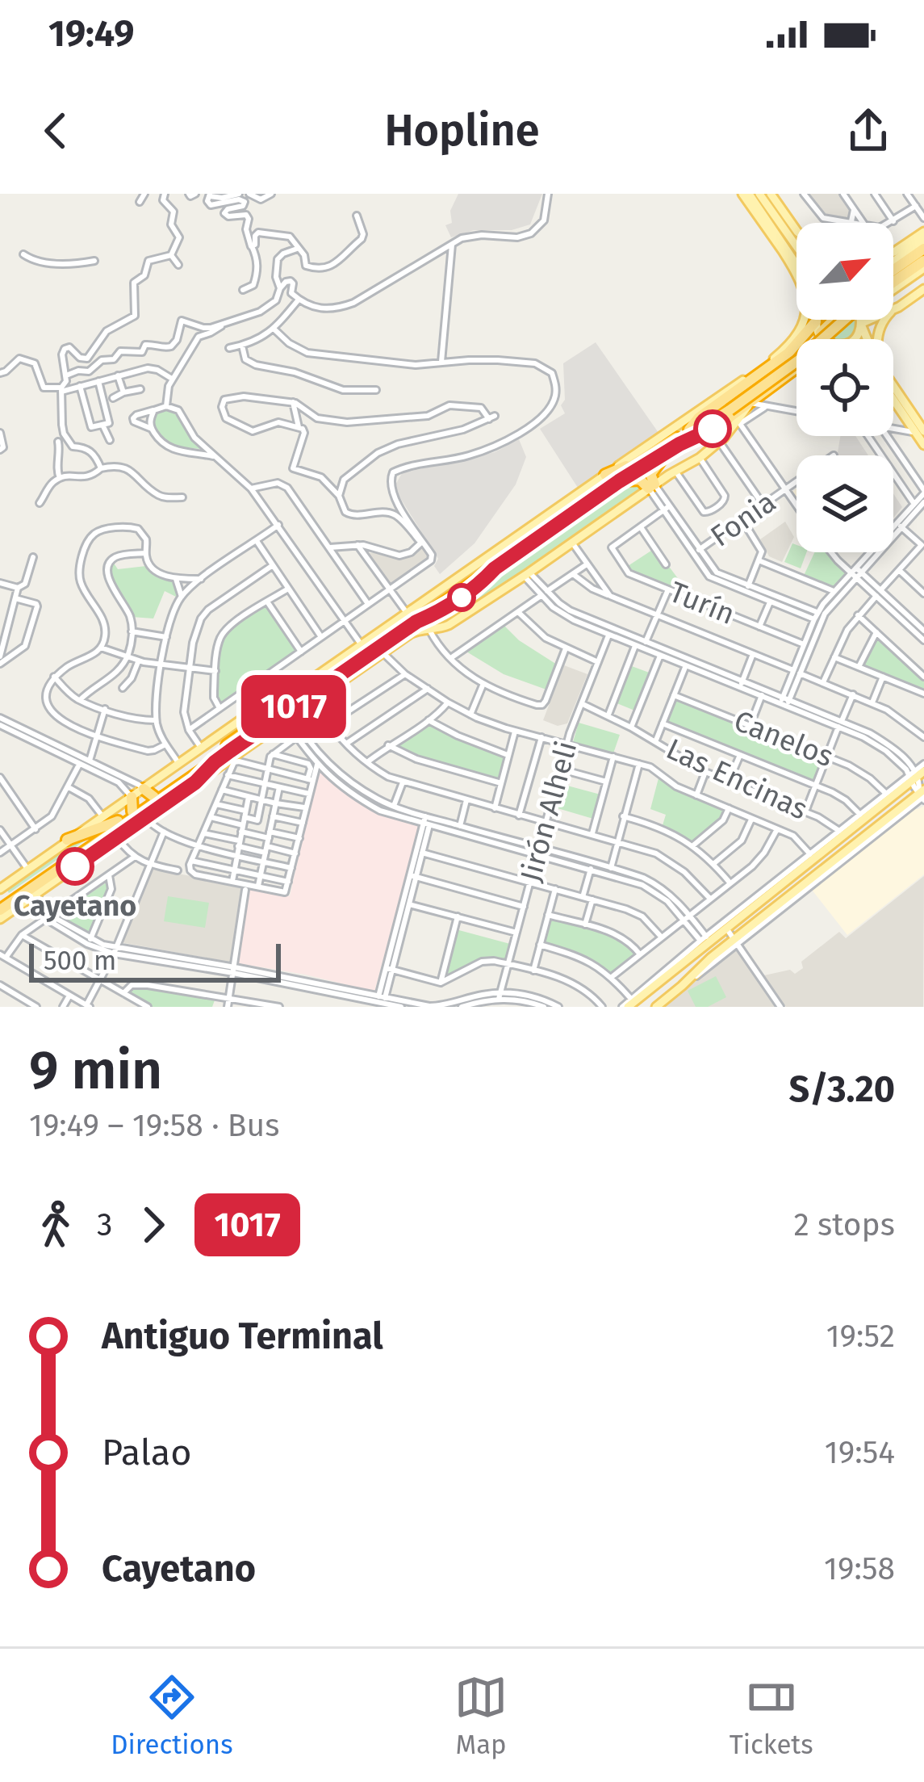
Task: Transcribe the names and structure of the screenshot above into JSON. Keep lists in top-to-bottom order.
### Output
{
  "streets": {
    "street": [
      "Fonia",
      "Turín",
      "Canelos",
      "Las Encinas",
      "Jirón Alheli"
    ]
  },
  "crossings": [
    ["Las Encinas", "Jirón Alheli"]
  ],
  "places": ["Cayetano"],
  "lines": ["bus line 1017"],
  "scale_bar": "500 m",
  "north": "top right",
  "page": {
    "status": "19:49",
    "header": "Hopline",
    "on_map": "1017",
    "scale": "500 m",
    "heading": ["9 min", "19:49 – 19:58 · Bus", "S/3.20"],
    "legs": ["3", "1017", "2 stops"],
    "list": [
      {
        "name": "Antiguo Terminal",
        "value": "19:52"
      },
      {
        "name": "Palao",
        "value": "19:54"
      },
      {
        "name": "Cayetano",
        "value": "19:58"
      }
    ],
    "tabs": ["Directions", "Map", "Tickets"]
  }
}
